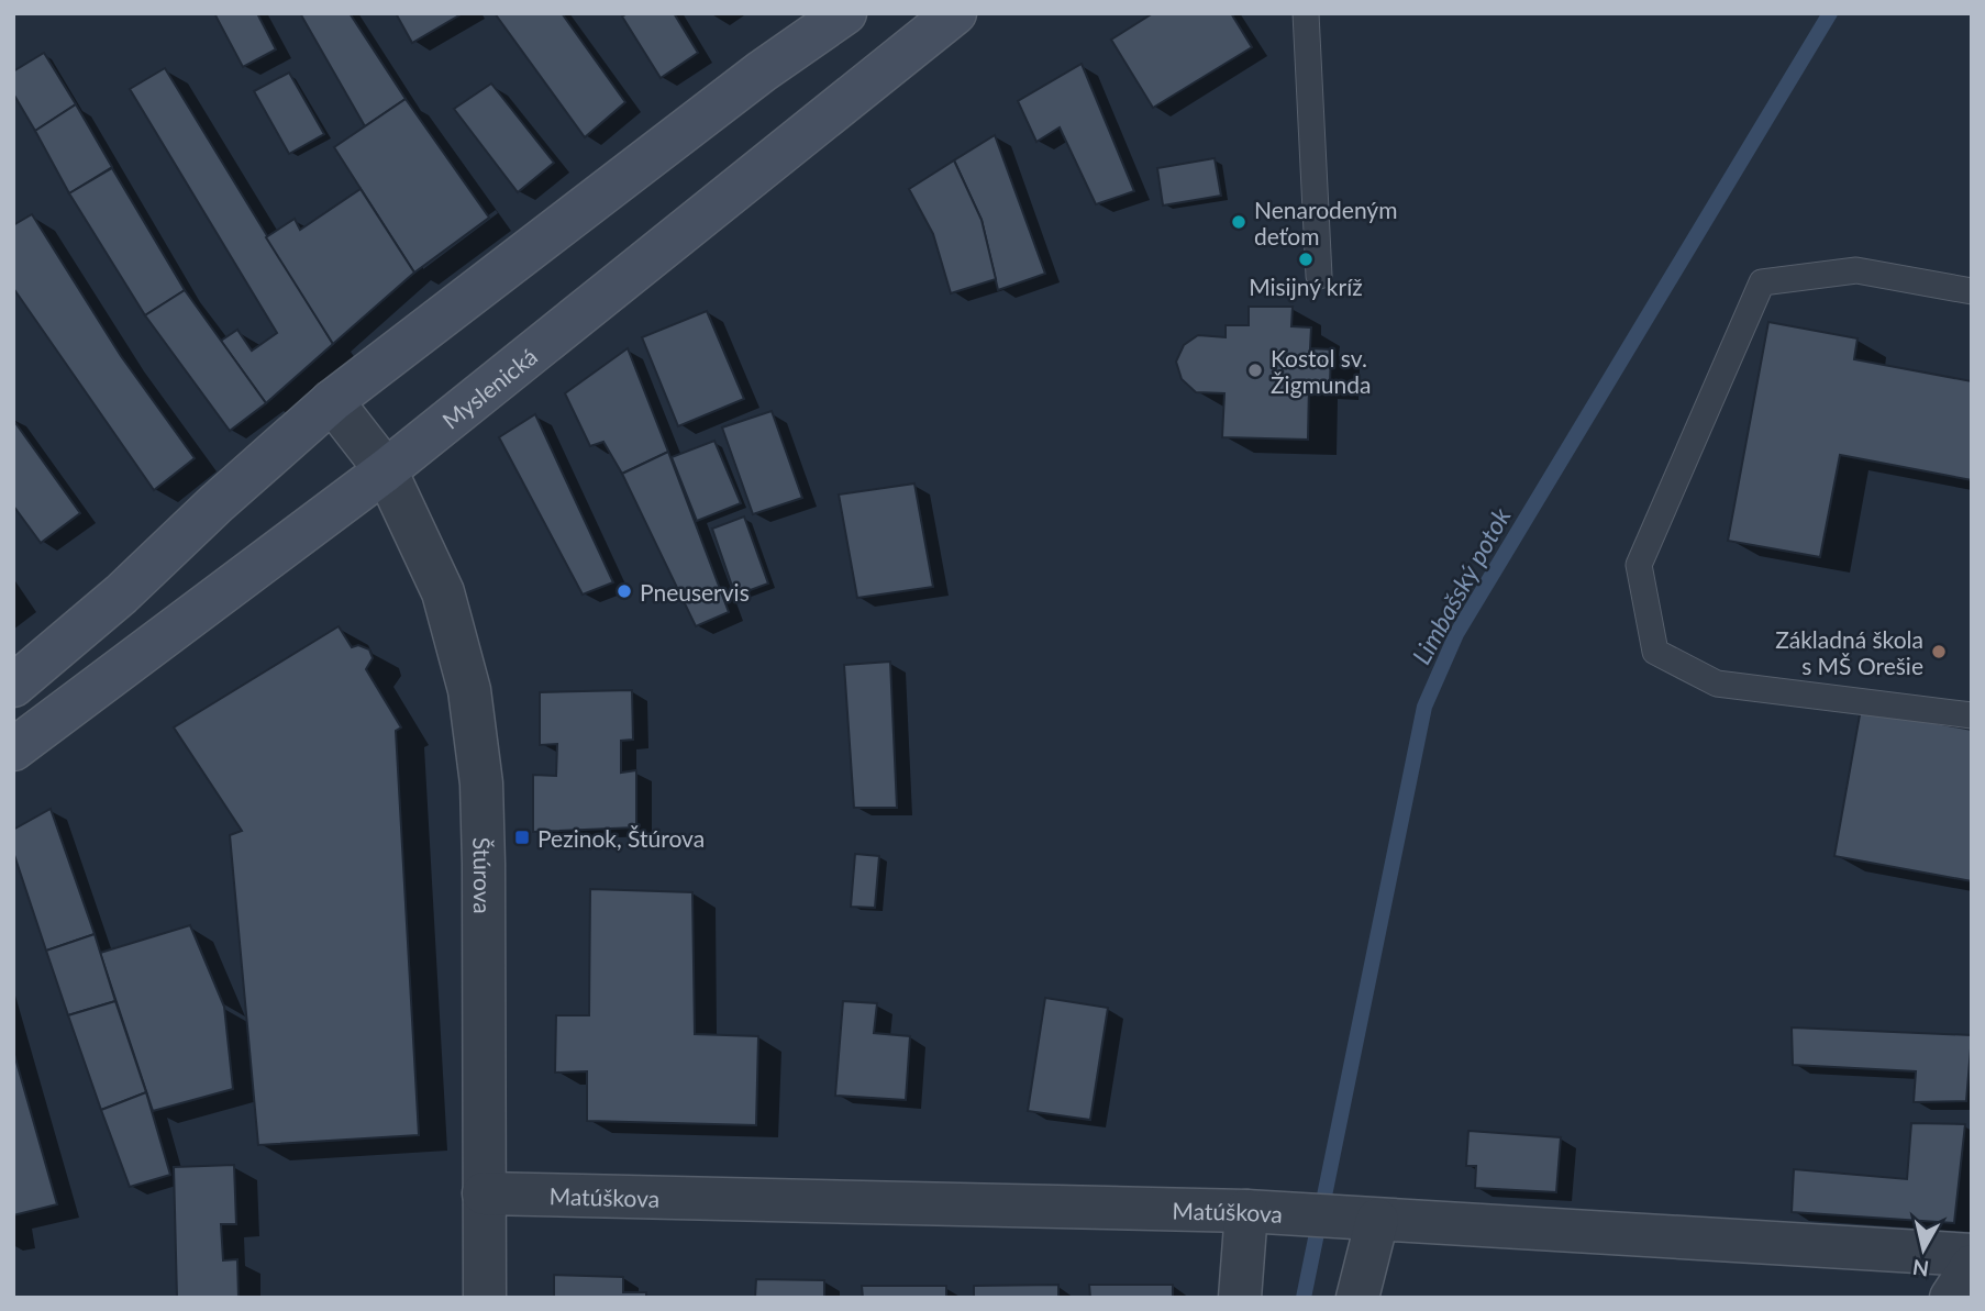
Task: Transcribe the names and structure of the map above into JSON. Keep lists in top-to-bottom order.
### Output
{
  "streets": {
    "main road": ["Myslenická"],
    "street": ["Štúrova", "Matúškova"]
  },
  "crossings": [
    ["Myslenická", "Štúrova"],
    ["Štúrova", "Matúškova"]
  ],
  "water": ["Limbašský potok"],
  "places": {
    "other": [
      "Nenarodeným deťom",
      "Misijný kríž",
      "Kostol sv. Žigmunda",
      "Pneuservis",
      "Základná škola s MŠ Orešie"
    ],
    "transit": ["Pezinok, Štúrova"]
  },
  "north": "bottom"
}
